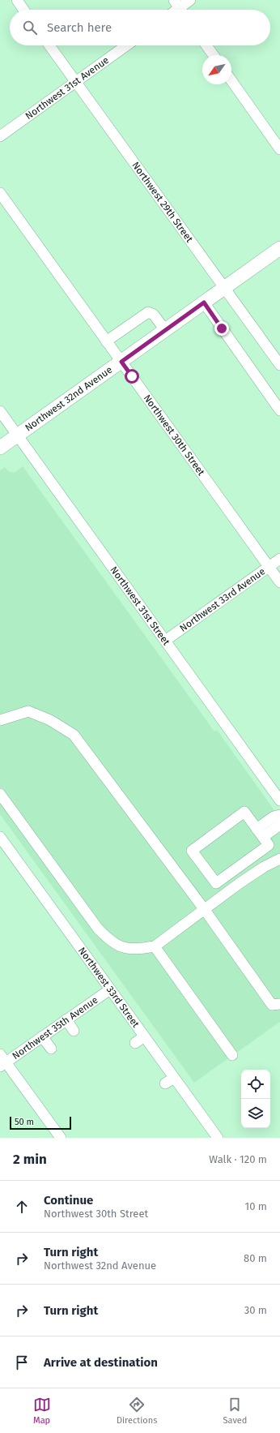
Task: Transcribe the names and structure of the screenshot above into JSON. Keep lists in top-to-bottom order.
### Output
{
  "streets": {
    "main road": ["Northwest 32nd Avenue"],
    "street": [
      "Northwest 31st Avenue",
      "Northwest 29th Street",
      "Northwest 30th Street",
      "Northwest 33rd Avenue",
      "Northwest 31st Street",
      "Northwest 33rd Street",
      "Northwest 35th Avenue"
    ]
  },
  "crossings": [
    ["Northwest 31st Avenue", "Northwest 29th Street"],
    ["Northwest 29th Street", "Northwest 32nd Avenue"],
    ["Northwest 32nd Avenue", "Northwest 30th Street"],
    ["Northwest 32nd Avenue", "Northwest 31st Street"],
    ["Northwest 30th Street", "Northwest 33rd Avenue"],
    ["Northwest 33rd Avenue", "Northwest 31st Street"],
    ["Northwest 33rd Street", "Northwest 35th Avenue"]
  ],
  "scale_bar": "50 m",
  "north": "bottom left",
  "page": {
    "search": "Search here",
    "scale": "50 m",
    "heading": ["2 min", "Walk · 120 m"],
    "list": [
      ["Continue", "Northwest 30th Street", "10 m"],
      ["Turn right", "Northwest 32nd Avenue", "80 m"],
      ["Turn right", "30 m"],
      "Arrive at destination"
    ],
    "nav": ["Map", "Directions", "Saved"]
  }
}
